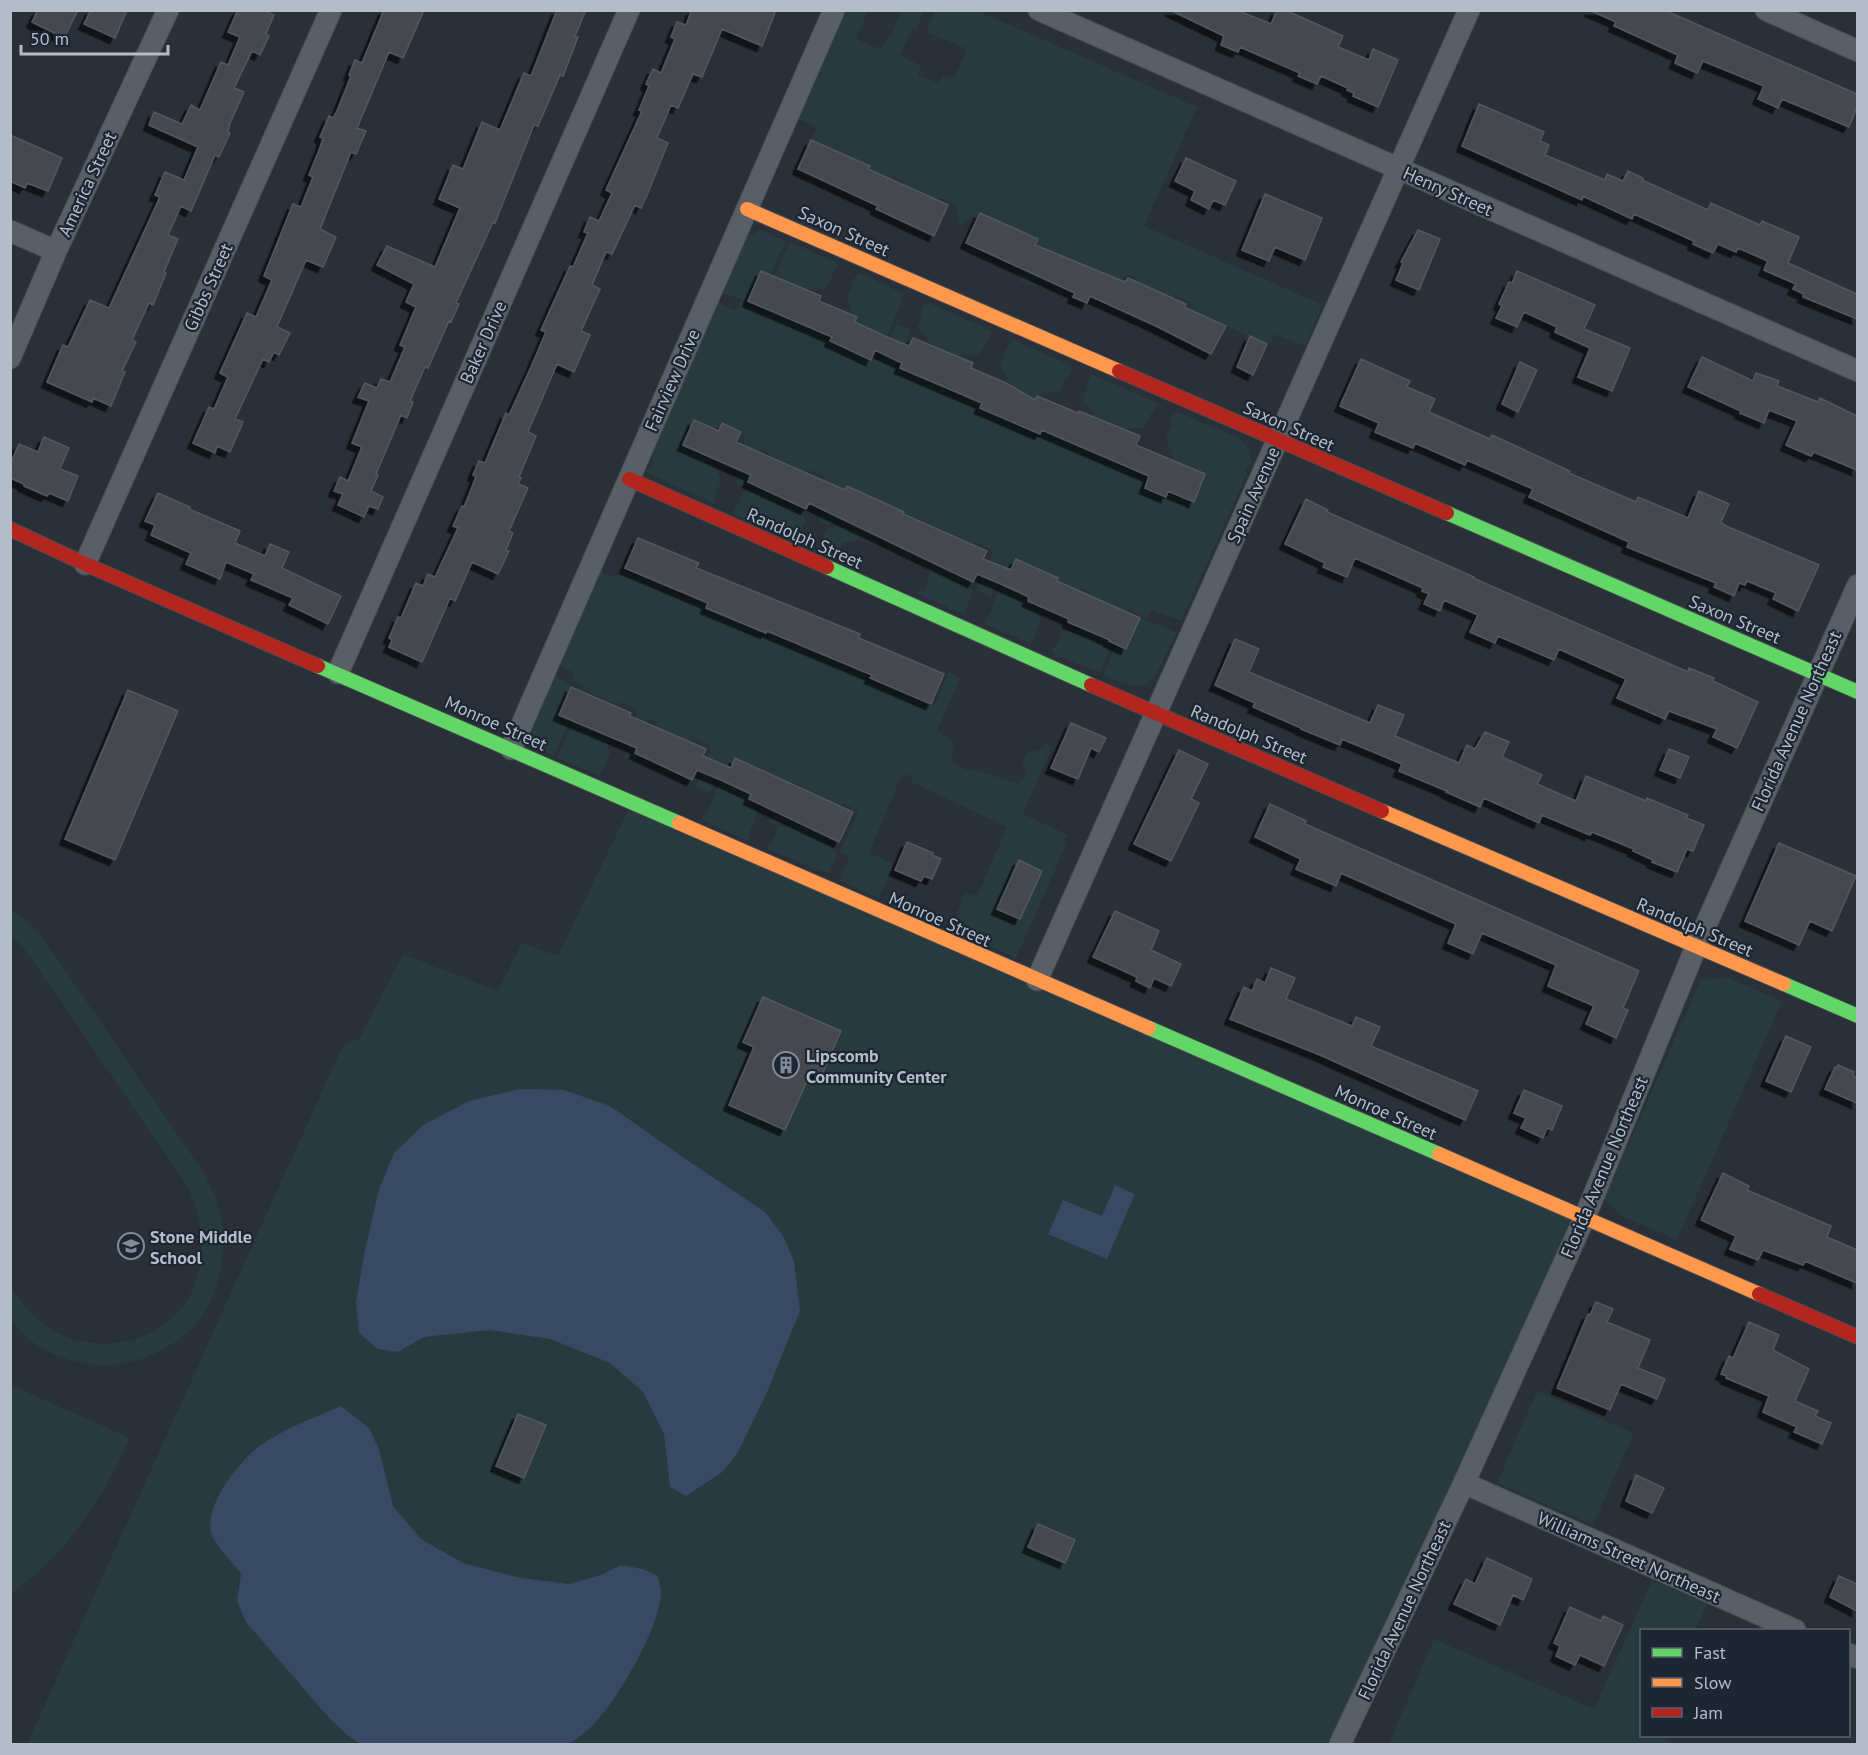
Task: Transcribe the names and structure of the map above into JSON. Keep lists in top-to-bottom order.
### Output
{
  "streets": {
    "street": [
      "America Street",
      "Henry Street",
      "Saxon Street",
      "Gibbs Street",
      "Baker Drive",
      "Fairview Drive",
      "Spain Avenue",
      "Randolph Street",
      "Florida Avenue Northeast",
      "Monroe Street",
      "Williams Street Northeast"
    ]
  },
  "crossings": [
    ["Henry Street", "Spain Avenue"],
    ["Saxon Street", "Fairview Drive"],
    ["Saxon Street", "Spain Avenue"],
    ["Saxon Street", "Florida Avenue Northeast"],
    ["Gibbs Street", "Monroe Street"],
    ["Baker Drive", "Monroe Street"],
    ["Fairview Drive", "Randolph Street"],
    ["Fairview Drive", "Monroe Street"],
    ["Spain Avenue", "Randolph Street"],
    ["Spain Avenue", "Monroe Street"],
    ["Randolph Street", "Florida Avenue Northeast"],
    ["Florida Avenue Northeast", "Monroe Street"],
    ["Florida Avenue Northeast", "Williams Street Northeast"]
  ],
  "places": {
    "building": ["Lipscomb Community Center"],
    "school or university": ["Stone Middle School"]
  },
  "legend": ["Fast", "Slow", "Jam"],
  "scale_bar": "50 m"
}
